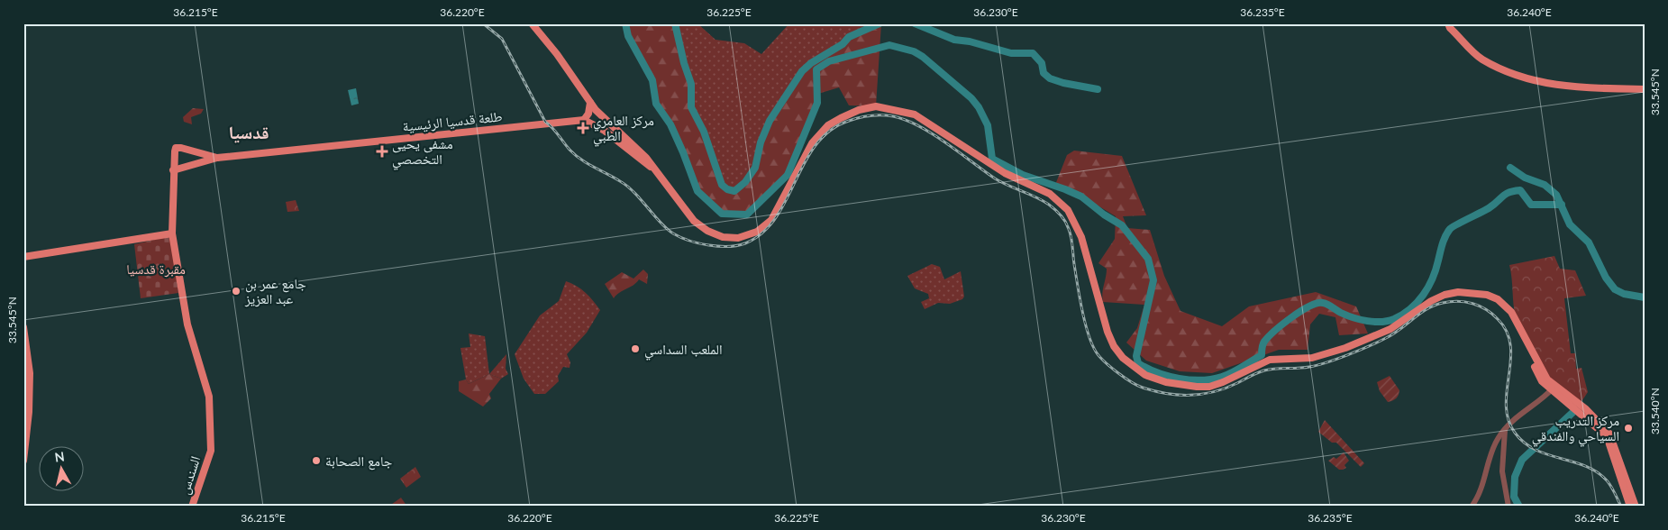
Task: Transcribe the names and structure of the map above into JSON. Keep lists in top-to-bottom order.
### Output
{
  "streets": {
    "main road": ["طلعة قدسيا الرئيسية", "السندس"]
  },
  "districts": ["قدسيا"],
  "parks": ["مقبرة قدسيا"],
  "places": {
    "health": ["مركز العامري الطبي", "مشفى يحيى التخصصي"],
    "other": [
      "جامع عمر بن عبد العزيز",
      "الملعب السداسي",
      "مركز التدريب السياحي والفندقي",
      "جامع الصحابة"
    ]
  },
  "north": "top",
  "coordinates": [
    "36.215°E",
    "36.220°E",
    "36.225°E",
    "36.230°E",
    "36.235°E",
    "36.240°E",
    "33.545°N",
    "33.540°N"
  ]
}
